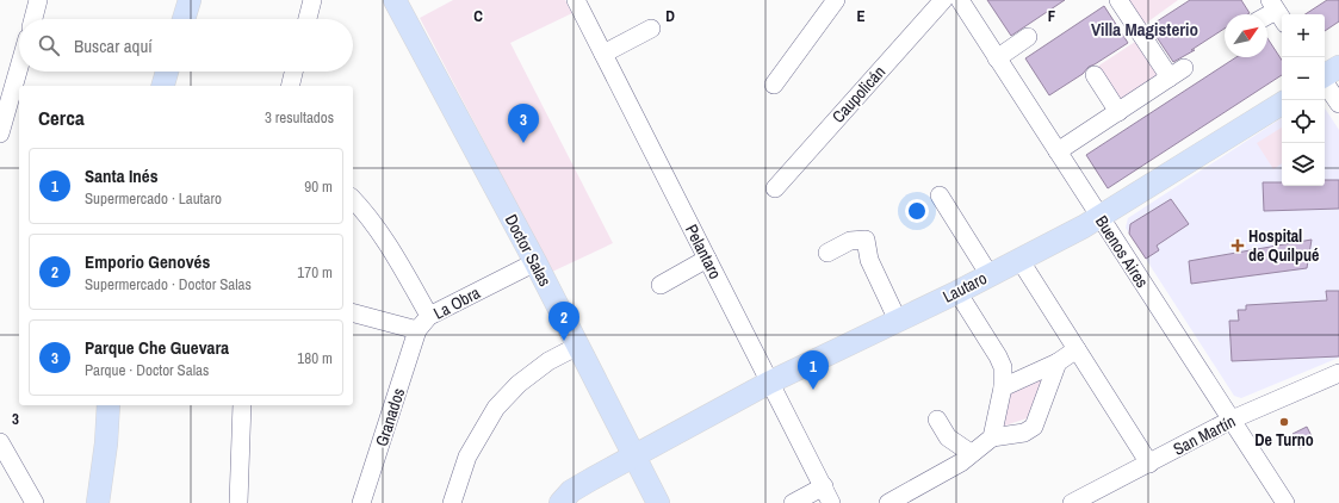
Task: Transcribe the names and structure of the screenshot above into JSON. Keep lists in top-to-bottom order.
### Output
{
  "streets": {
    "main road": ["Doctor Salas", "Lautaro"],
    "street": [
      "Caupolicán",
      "Pelantaro",
      "Buenos Aires",
      "La Obra",
      "Granados",
      "San Martín"
    ]
  },
  "crossings": [
    ["Doctor Salas", "Lautaro"],
    ["Doctor Salas", "La Obra"],
    ["Pelantaro", "Lautaro"],
    ["Buenos Aires", "Lautaro"],
    ["Buenos Aires", "San Martín"],
    ["La Obra", "Granados"]
  ],
  "districts": ["Villa Magisterio"],
  "places": {
    "health": ["Hospital de Quilpué"],
    "other": ["De Turno"]
  },
  "north": "top right",
  "page": {
    "map_buttons": ["+", "−"],
    "search": "Buscar aquí",
    "heading": ["Cerca", "3 resultados"],
    "pins": ["3", "2", "1"],
    "list": [
      {
        "mark": "1",
        "name": "Santa Inés",
        "note": "Supermercado · Lautaro",
        "value": "90 m"
      },
      {
        "mark": "2",
        "name": "Emporio Genovés",
        "note": "Supermercado · Doctor Salas",
        "value": "170 m"
      },
      {
        "mark": "3",
        "name": "Parque Che Guevara",
        "note": "Parque · Doctor Salas",
        "value": "180 m"
      }
    ]
  },
  "grid": {
    "columns": [
      "C",
      "D",
      "E",
      "F"
    ],
    "rows": ["3"]
  }
}
